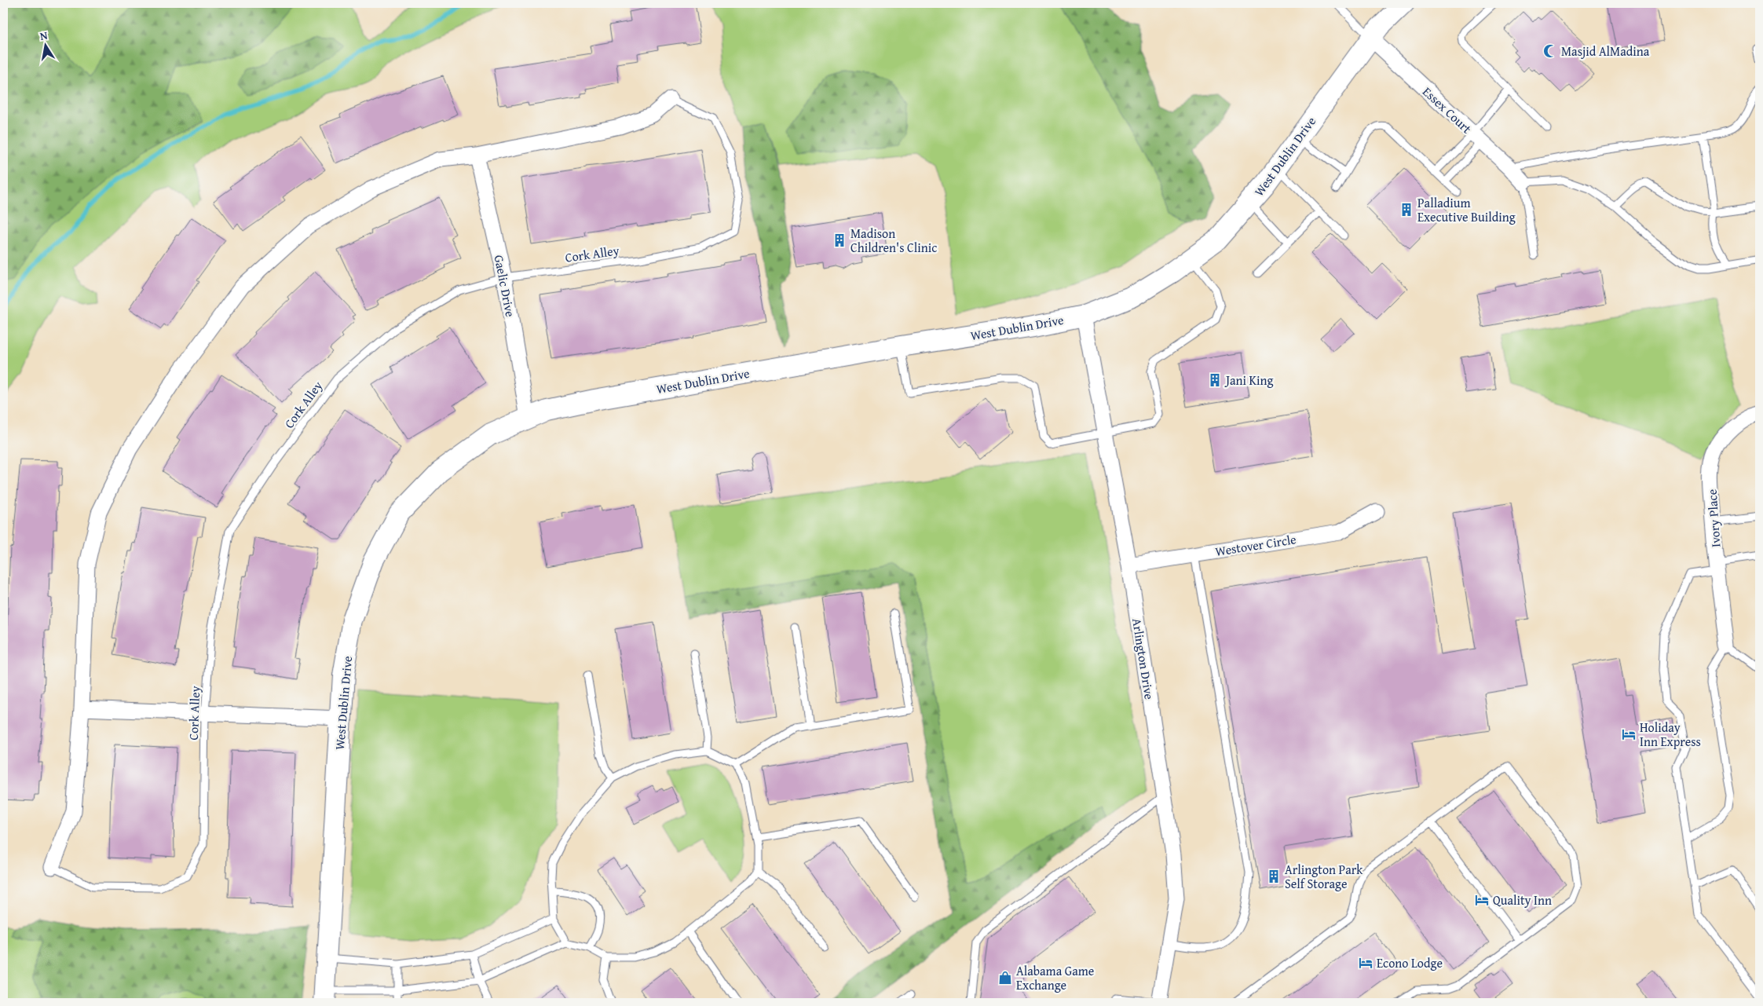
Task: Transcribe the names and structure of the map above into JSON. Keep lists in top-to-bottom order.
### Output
{
  "streets": {
    "street": [
      "Essex Court",
      "West Dublin Drive",
      "Gaelic Drive",
      "Ivory Place",
      "Westover Circle",
      "Arlington Drive"
    ],
    "lane": ["Cork Alley"]
  },
  "crossings": [
    ["Essex Court", "West Dublin Drive"],
    ["West Dublin Drive", "Gaelic Drive"],
    ["West Dublin Drive", "Arlington Drive"],
    ["Cork Alley", "Gaelic Drive"],
    ["Westover Circle", "Arlington Drive"]
  ],
  "places": {
    "mosque": ["Masjid AlMadina"],
    "building": [
      "Palladium Executive Building",
      "Madison Children's Clinic",
      "Jani King",
      "Arlington Park Self Storage"
    ],
    "hotel": ["Holiday Inn Express", "Quality Inn", "Econo Lodge"],
    "shop": ["Alabama Game Exchange"]
  },
  "north": "top"
}
